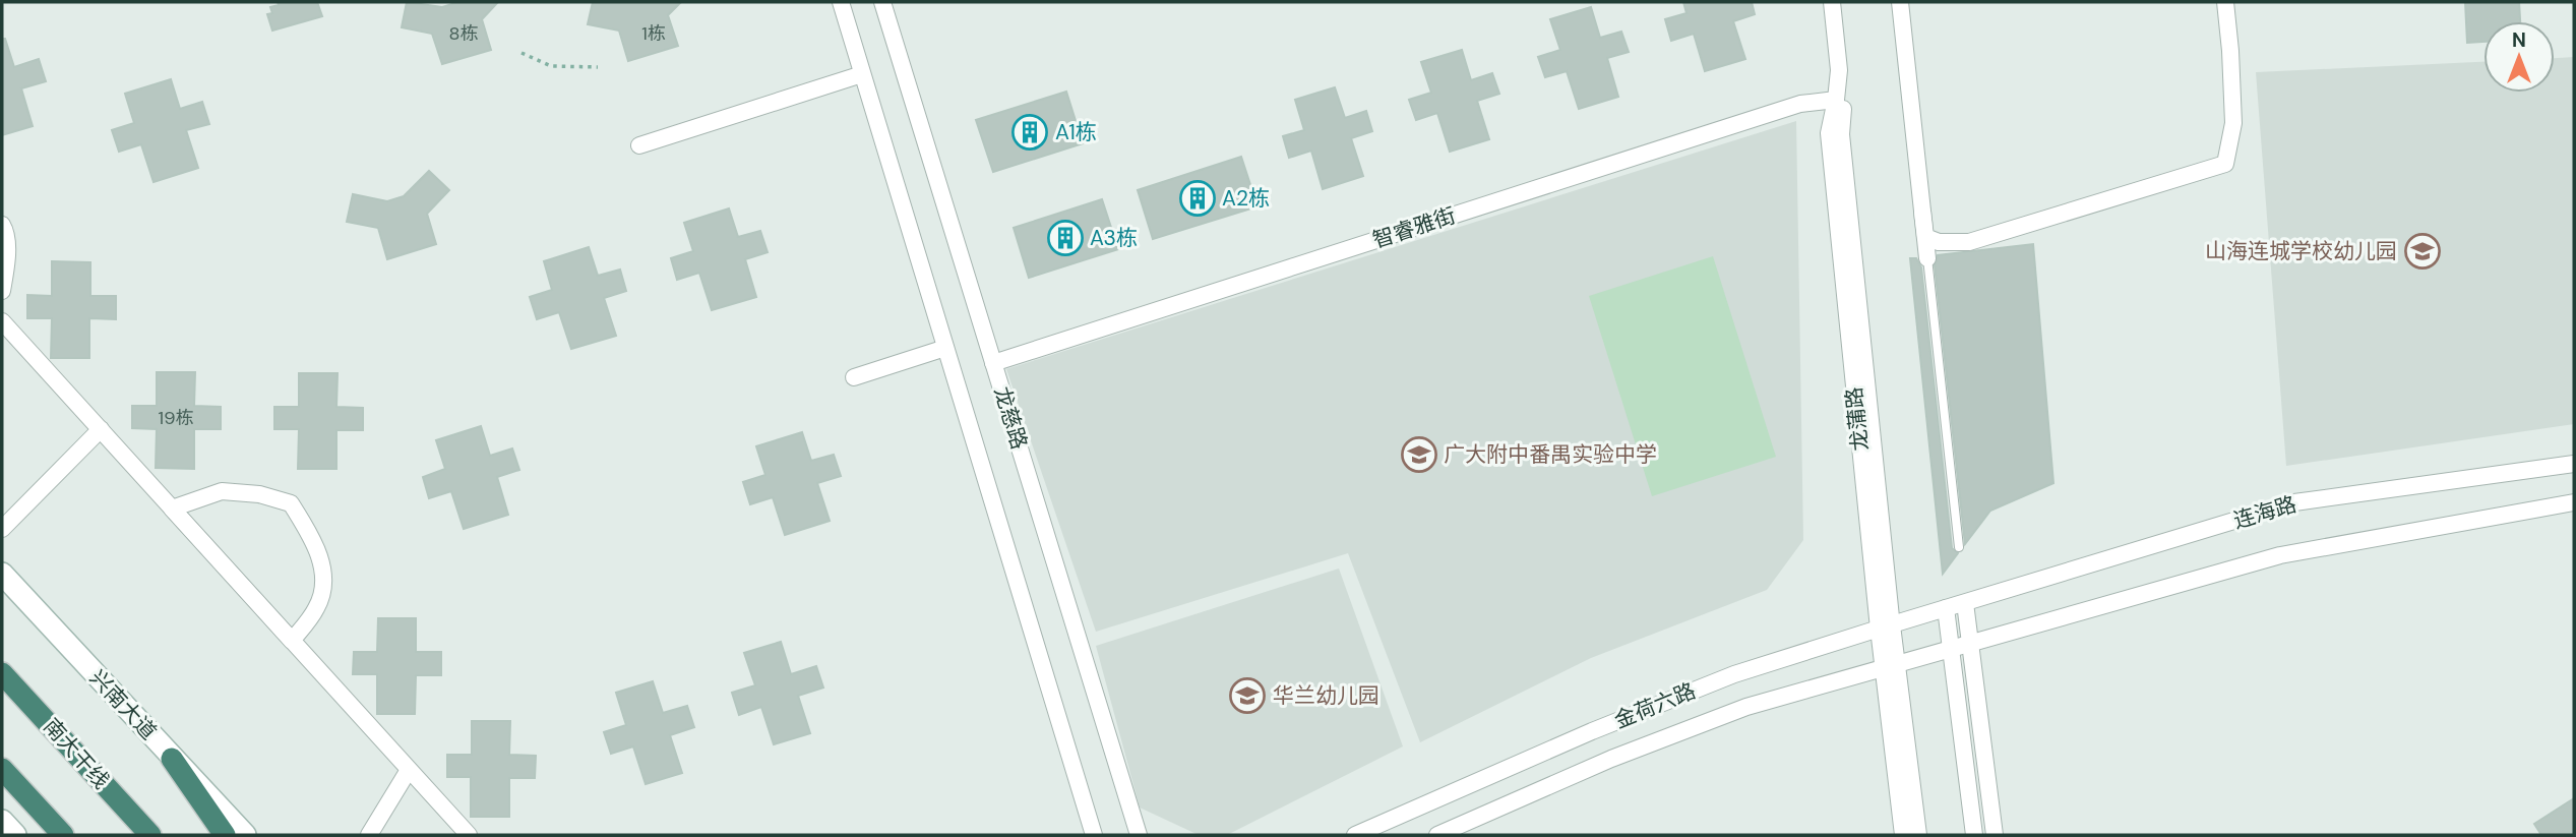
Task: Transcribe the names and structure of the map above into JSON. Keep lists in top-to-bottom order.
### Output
{
  "streets": {
    "highway": ["南大干线"],
    "main road": ["兴南大道"],
    "street": [
      "智睿雅街",
      "龙慈路",
      "龙蒲路",
      "连海路",
      "金荷六路"
    ]
  },
  "crossings": [
    ["智睿雅街", "龙慈路"],
    ["智睿雅街", "龙蒲路"],
    ["龙蒲路", "金荷六路"],
    ["连海路", "金荷六路"]
  ],
  "places": {
    "building": ["A1栋", "A2栋", "A3栋"],
    "school or university": ["山海连城学校幼儿园", "广大附中番禺实验中学", "华兰幼儿园"]
  },
  "house_numbers": ["8栋", "1栋", "19栋"],
  "north": "top"
}
